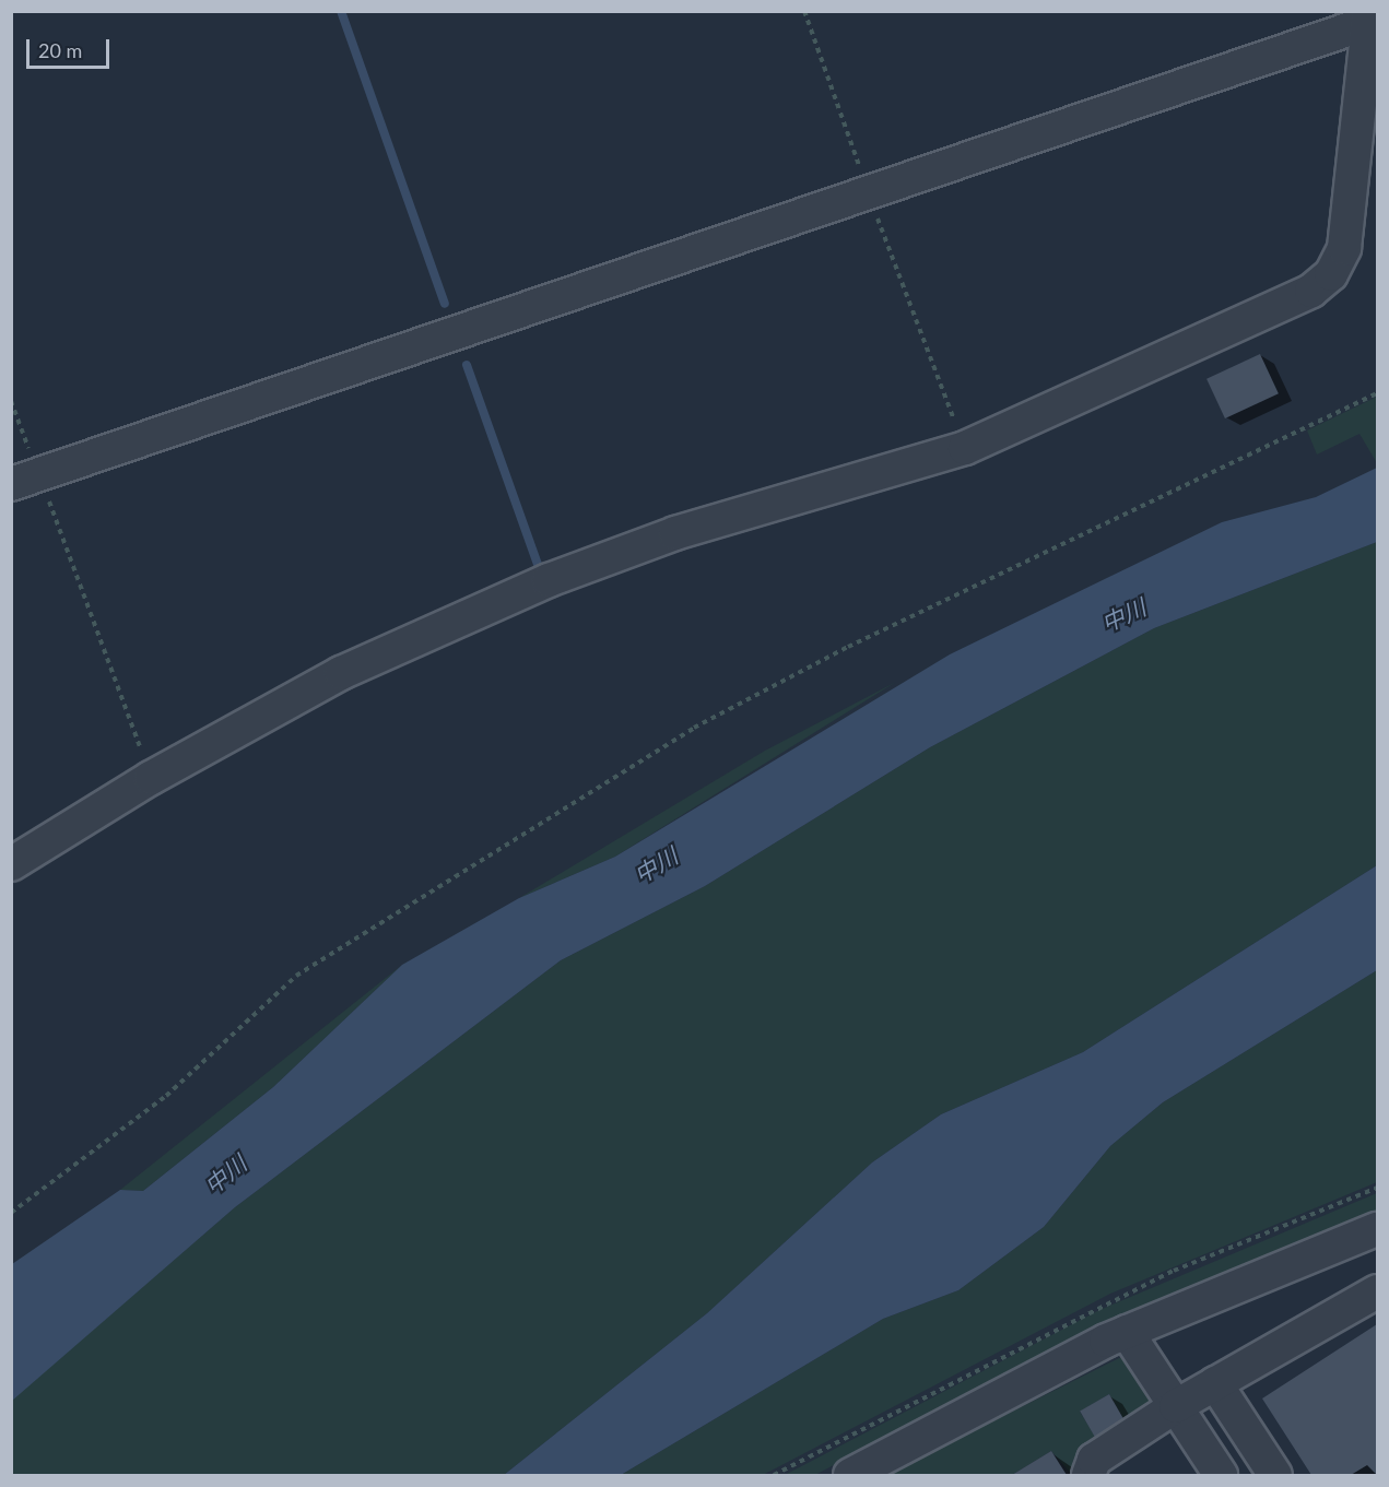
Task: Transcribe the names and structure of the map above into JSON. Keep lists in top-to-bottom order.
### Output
{
  "water": ["中川"],
  "scale_bar": "20 m"
}
